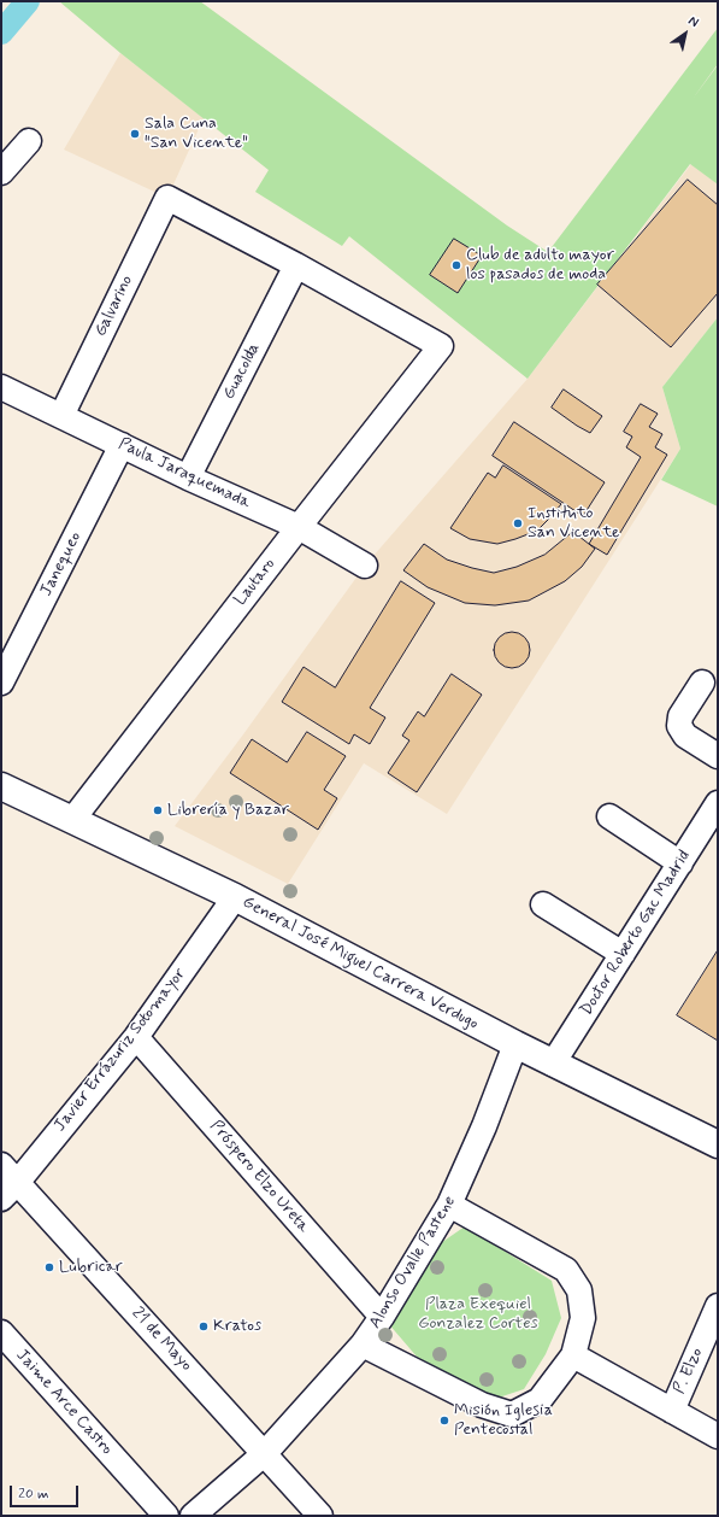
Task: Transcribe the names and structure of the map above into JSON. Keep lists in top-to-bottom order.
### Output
{
  "streets": {
    "street": [
      "Galvarino",
      "Guacolda",
      "Paula Jaraquemada",
      "Janequeo",
      "Lautaro",
      "Doctor Roberto Gac Madrid",
      "General José Miguel Carrera Verdugo",
      "Javier Errázuriz Sotomayor",
      "Próspero Elzo Ureta",
      "Alonso Ovalle Pastene",
      "21 de Mayo",
      "P. Elzo",
      "Jaime Arce Castro"
    ]
  },
  "crossings": [
    ["Galvarino", "Guacolda"],
    ["Galvarino", "Paula Jaraquemada"],
    ["Galvarino", "Lautaro"],
    ["Guacolda", "Paula Jaraquemada"],
    ["Guacolda", "Lautaro"],
    ["Paula Jaraquemada", "Janequeo"],
    ["Paula Jaraquemada", "Lautaro"],
    ["Lautaro", "General José Miguel Carrera Verdugo"],
    ["Doctor Roberto Gac Madrid", "General José Miguel Carrera Verdugo"],
    ["General José Miguel Carrera Verdugo", "Javier Errázuriz Sotomayor"],
    ["General José Miguel Carrera Verdugo", "Alonso Ovalle Pastene"],
    ["Javier Errázuriz Sotomayor", "Próspero Elzo Ureta"],
    ["Javier Errázuriz Sotomayor", "21 de Mayo"],
    ["Próspero Elzo Ureta", "Alonso Ovalle Pastene"],
    ["Alonso Ovalle Pastene", "21 de Mayo"]
  ],
  "parks": ["Plaza Exequiel Gonzalez Cortes"],
  "places": [
    "Sala Cuna \"San Vicente\"",
    "Club de adulto mayor los pasados de moda",
    "Instituto San Vicente",
    "Librería y Bazar",
    "Lubricar",
    "Kratos",
    "Misión Iglesia Pentecostal"
  ],
  "scale_bar": "20 m",
  "north": "top right"
}
